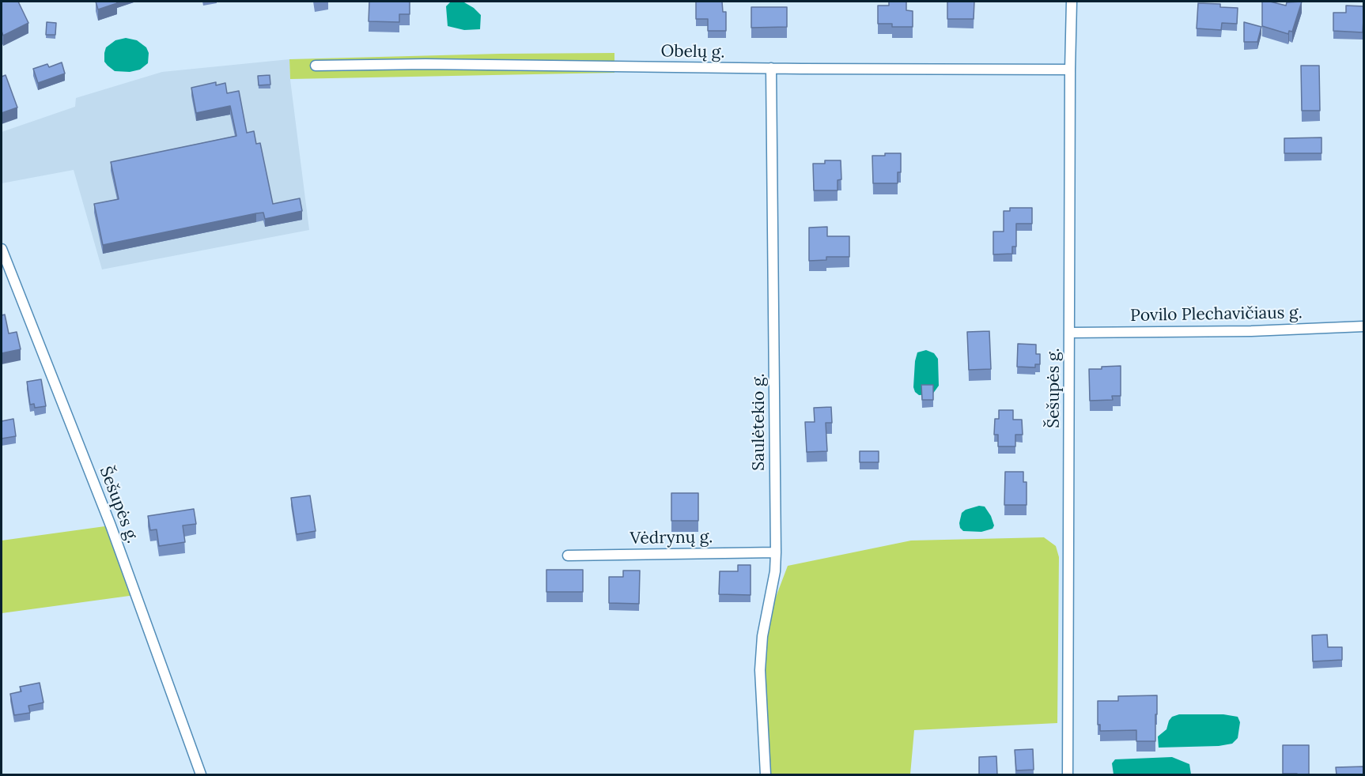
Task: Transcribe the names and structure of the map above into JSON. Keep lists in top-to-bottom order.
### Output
{
  "streets": {
    "street": [
      "Obelų g.",
      "Povilo Plechavičiaus g.",
      "Šešupės g.",
      "Saulėtekio g.",
      "Vėdrynų g."
    ]
  },
  "crossings": [
    ["Obelų g.", "Šešupės g."],
    ["Obelų g.", "Saulėtekio g."],
    ["Povilo Plechavičiaus g.", "Šešupės g."],
    ["Saulėtekio g.", "Vėdrynų g."]
  ]
}
